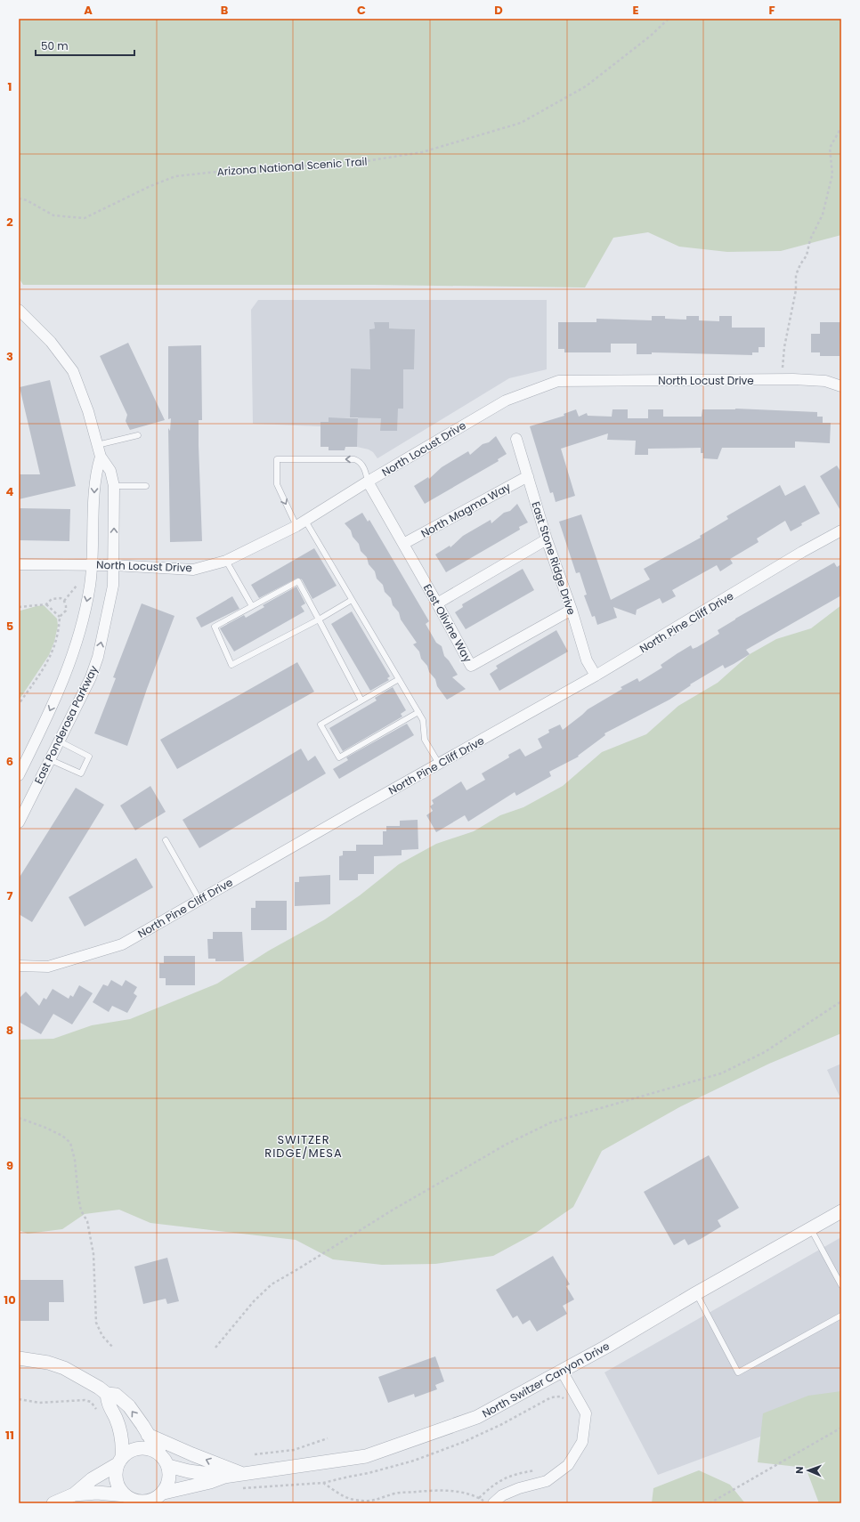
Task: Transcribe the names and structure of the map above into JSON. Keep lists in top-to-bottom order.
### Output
{
  "streets": {
    "street": [
      "North Locust Drive",
      "North Magma Way",
      "East Stone Ridge Drive",
      "North Pine Cliff Drive",
      "East Olivine Way",
      "East Ponderosa Parkway",
      "North Switzer Canyon Drive"
    ],
    "path": ["Arizona National Scenic Trail"]
  },
  "crossings": [
    ["North Locust Drive", "East Olivine Way"],
    ["North Locust Drive", "East Ponderosa Parkway"],
    ["North Magma Way", "East Stone Ridge Drive"],
    ["North Magma Way", "East Olivine Way"],
    ["East Stone Ridge Drive", "North Pine Cliff Drive"],
    ["East Stone Ridge Drive", "East Olivine Way"]
  ],
  "districts": ["SWITZER RIDGE/MESA"],
  "scale_bar": "50 m",
  "north": "left",
  "grid": {
    "columns": [
      "A",
      "B",
      "C",
      "D",
      "E",
      "F"
    ],
    "rows": [
      "1",
      "2",
      "3",
      "4",
      "5",
      "6",
      "7",
      "8",
      "9",
      "10",
      "11"
    ]
  }
}
